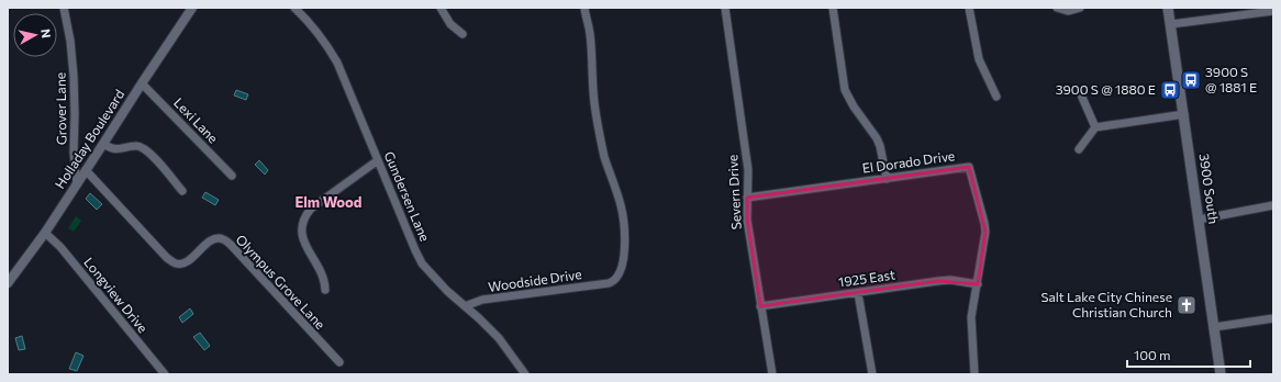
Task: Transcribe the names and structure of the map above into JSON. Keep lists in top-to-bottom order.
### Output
{
  "streets": {
    "main road": ["3900 South"],
    "street": [
      "Grover Lane",
      "Lexi Lane",
      "Holladay Boulevard",
      "El Dorado Drive",
      "Severn Drive",
      "Gundersen Lane",
      "1925 East",
      "Woodside Drive",
      "Olympus Grove Lane",
      "Longview Drive"
    ]
  },
  "crossings": [
    ["Grover Lane", "Holladay Boulevard"],
    ["Lexi Lane", "Holladay Boulevard"],
    ["Holladay Boulevard", "Olympus Grove Lane"],
    ["Holladay Boulevard", "Longview Drive"],
    ["El Dorado Drive", "Severn Drive"],
    ["El Dorado Drive", "1925 East"],
    ["Severn Drive", "1925 East"],
    ["Gundersen Lane", "Woodside Drive"]
  ],
  "districts": ["Elm Wood"],
  "places": {
    "bus stop": ["3900 S @ 1881 E", "3900 S @ 1880 E"],
    "church": ["Salt Lake City Chinese Christian Church"]
  },
  "scale_bar": "100 m",
  "north": "right"
}
